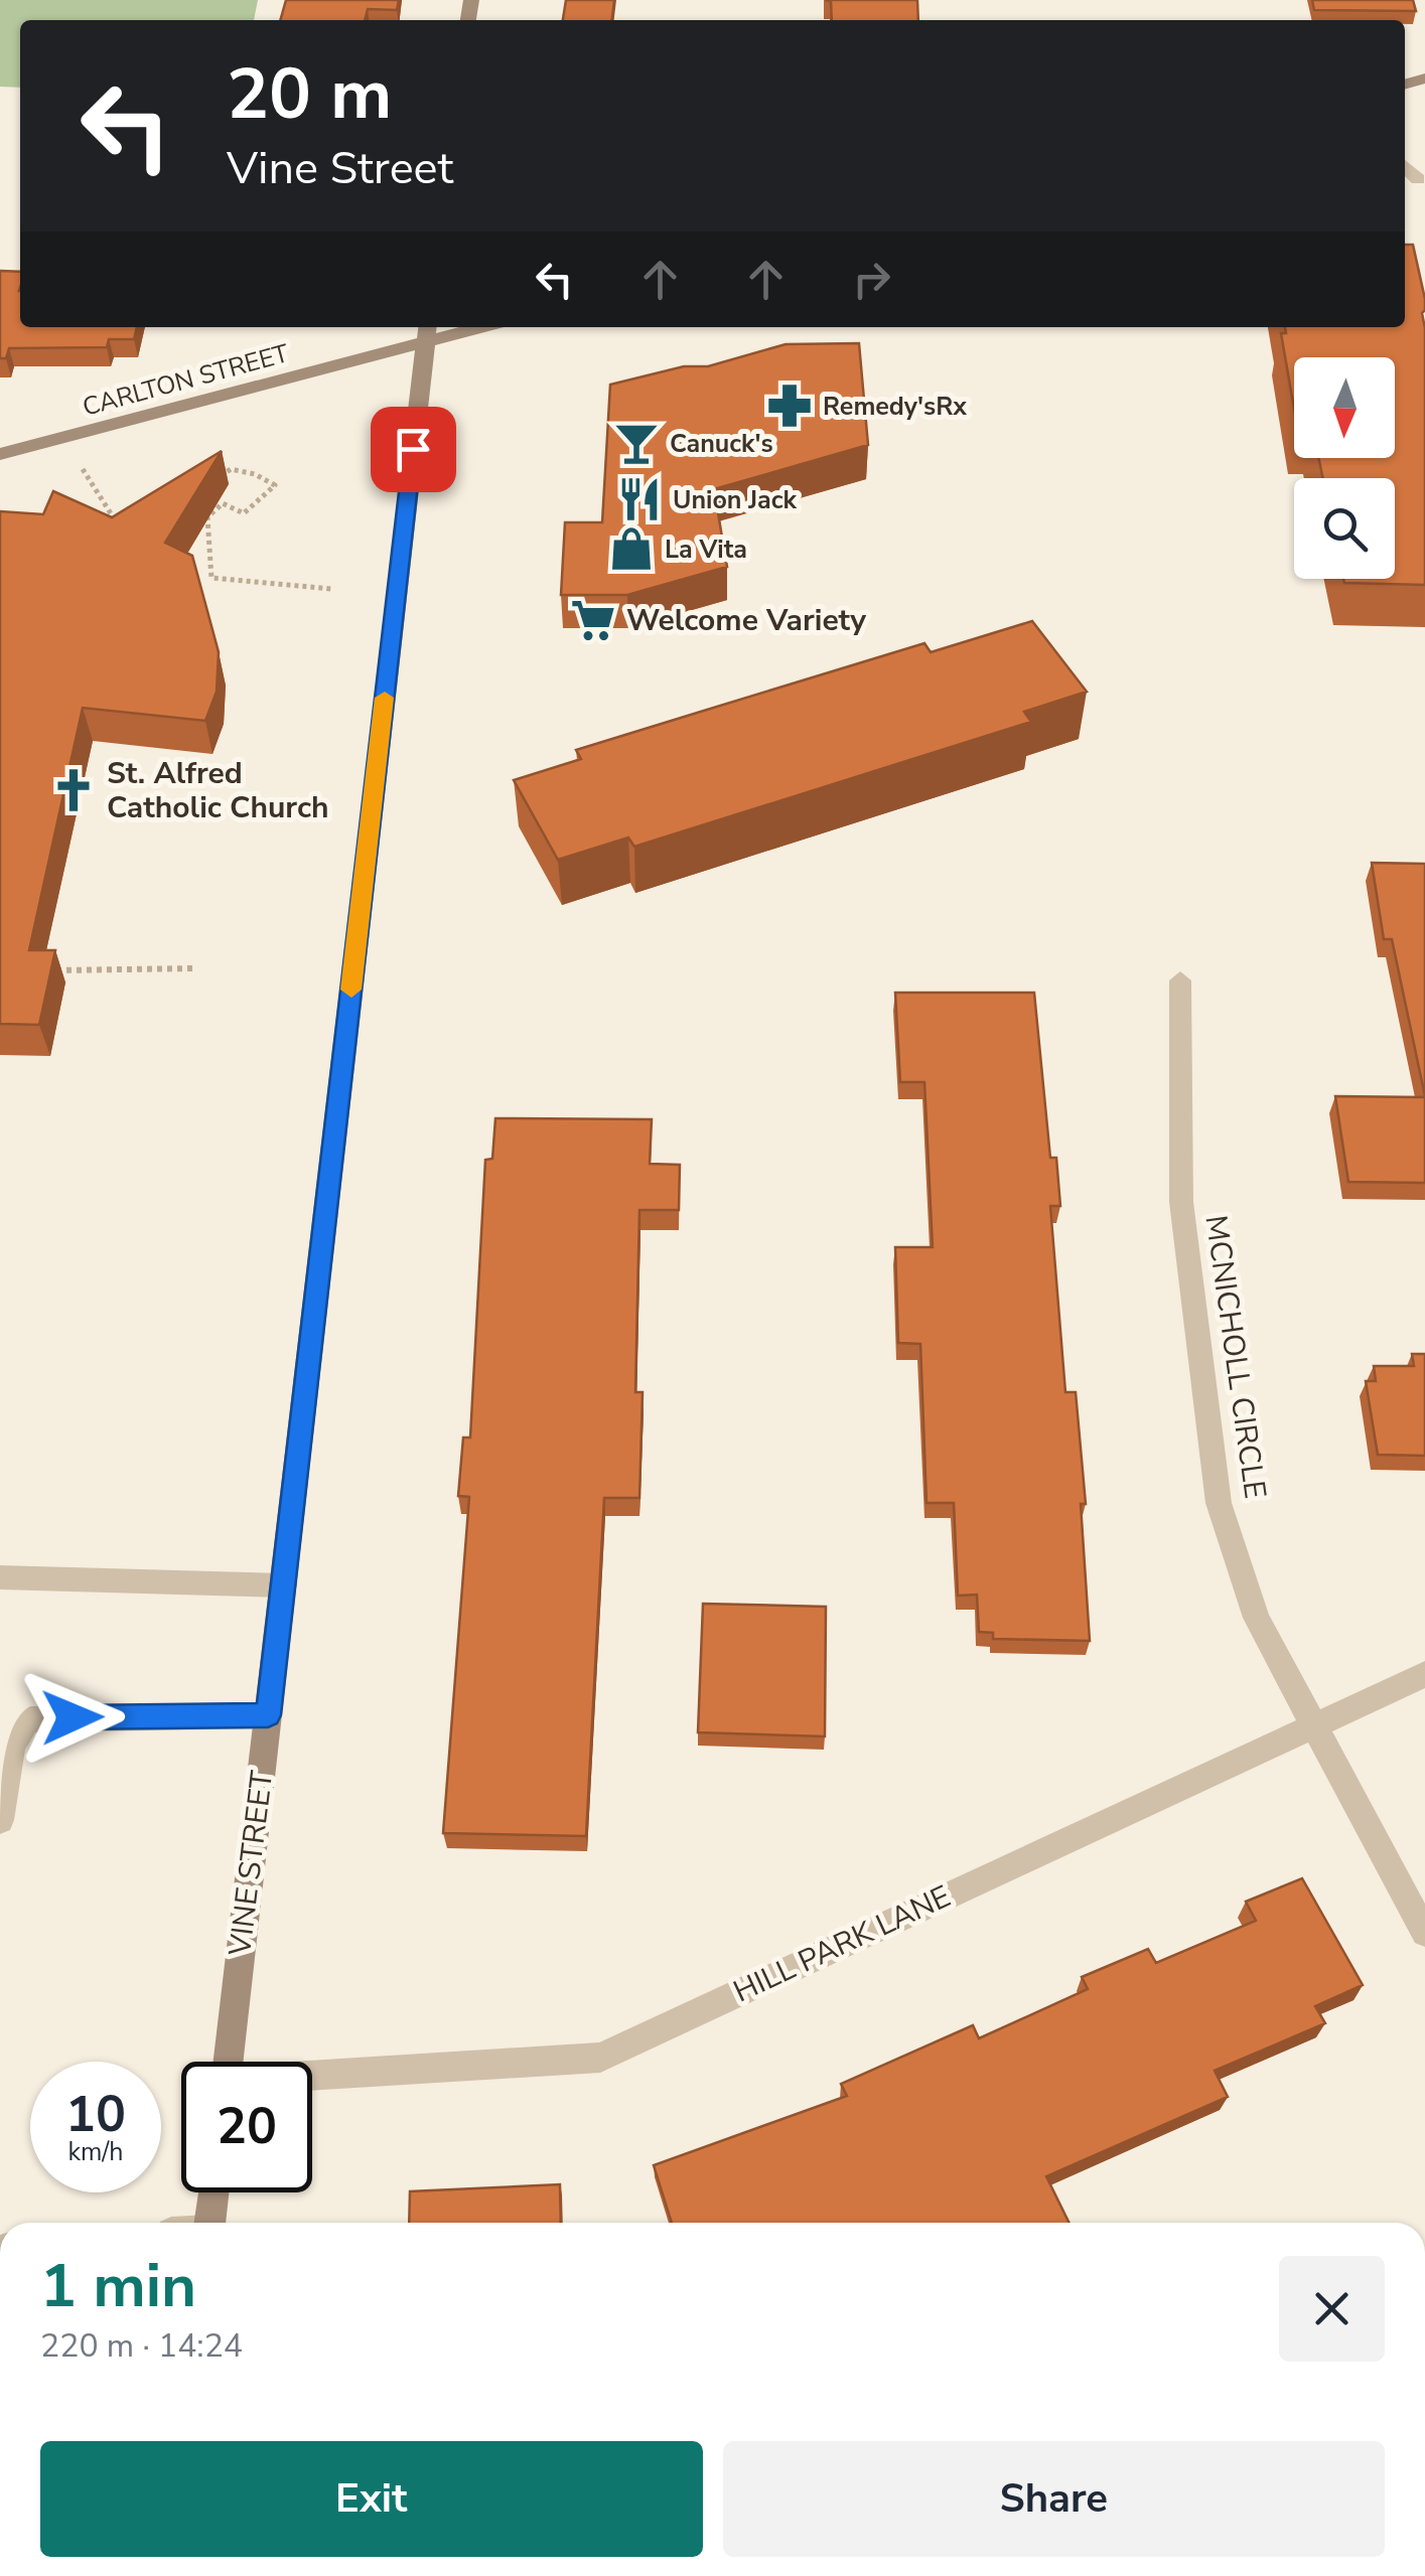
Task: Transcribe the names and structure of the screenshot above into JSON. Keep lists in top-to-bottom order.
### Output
{
  "streets": {
    "street": [
      "CARLTON STREET",
      "MCNICHOLL CIRCLE",
      "VINE STREET",
      "HILL PARK LANE"
    ]
  },
  "crossings": [
    ["CARLTON STREET", "VINE STREET"],
    ["MCNICHOLL CIRCLE", "HILL PARK LANE"]
  ],
  "places": {
    "pharmacy": ["Remedy'sRx"],
    "bar": ["Canuck's"],
    "restaurant": ["Union Jack"],
    "shop": ["La Vita"],
    "supermarket": ["Welcome Variety"],
    "church": ["St. Alfred Catholic Church"]
  },
  "north": "bottom",
  "page": {
    "turn": ["20 m", "Vine Street"],
    "speed": "10 km/h",
    "limit": "20",
    "heading": ["1 min", "220 m · 14:24"],
    "buttons": ["Exit", "Share"]
  }
}
